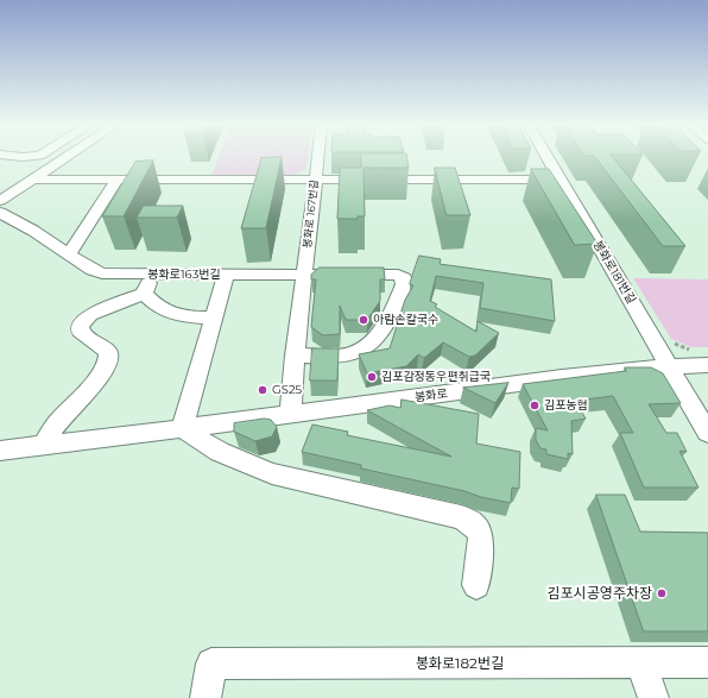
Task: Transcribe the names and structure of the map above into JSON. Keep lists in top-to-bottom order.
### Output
{
  "streets": {
    "street": [
      "봉화로 167번길",
      "봉화로181번길",
      "봉화로163번길",
      "봉화로",
      "봉화로182번길"
    ]
  },
  "crossings": [
    ["봉화로 167번길", "봉화로"],
    ["봉화로181번길", "봉화로"],
    ["봉화로163번길", "봉화로"]
  ],
  "places": [
    "아람손칼국수",
    "김포감정동우편취급국",
    "GS25",
    "김포농협",
    "김포시공영주차장"
  ]
}
